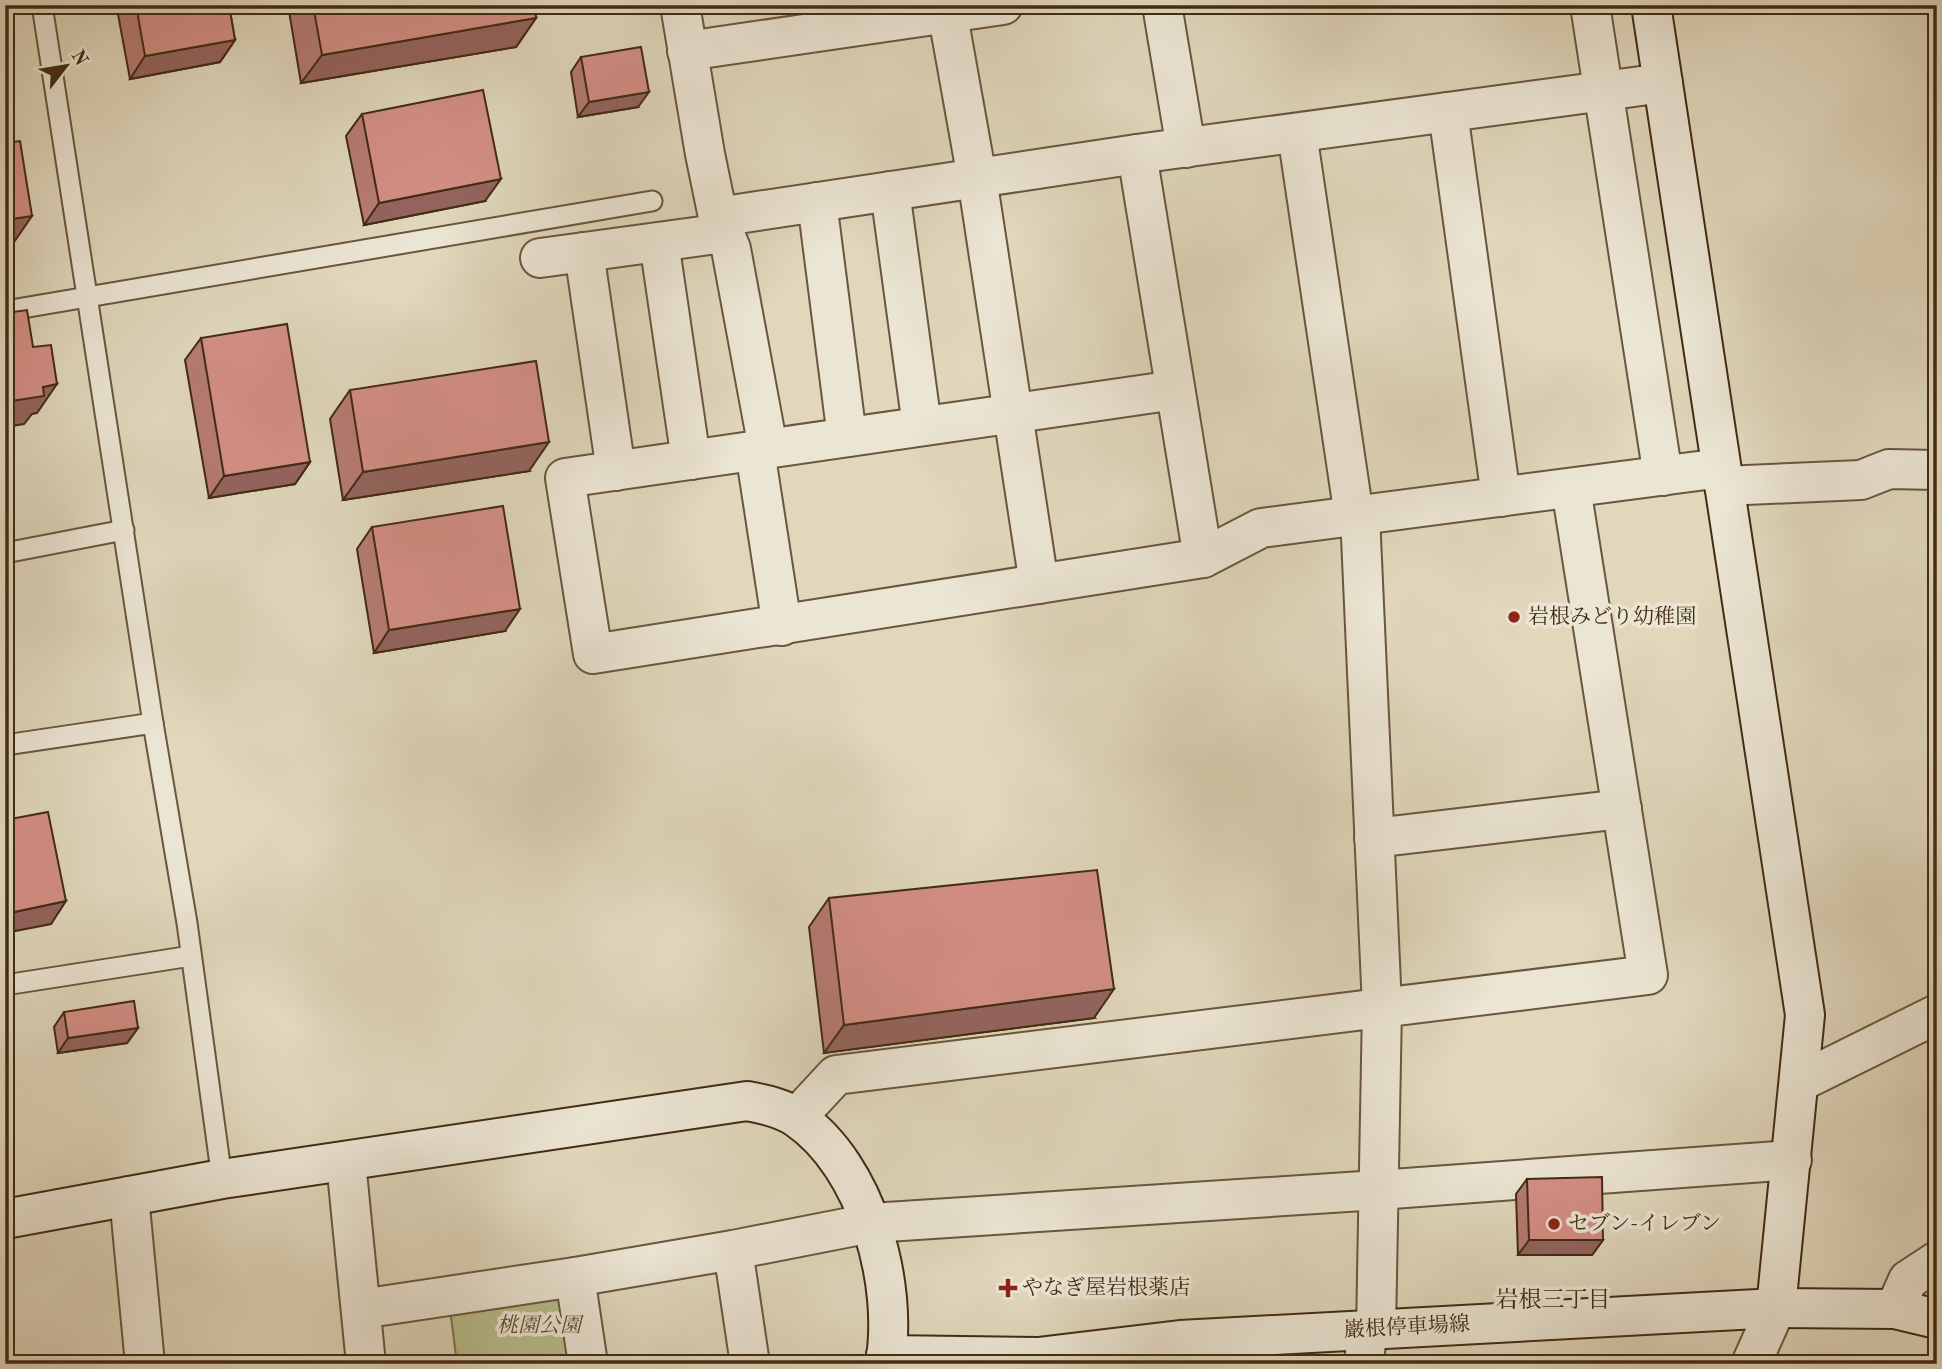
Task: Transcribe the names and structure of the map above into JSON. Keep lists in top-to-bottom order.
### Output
{
  "streets": {
    "street": ["巌根停車場線"]
  },
  "districts": ["岩根三丁目"],
  "parks": ["桃園公園"],
  "places": {
    "other": ["岩根みどり幼稚園", "セブン-イレブン"],
    "health": ["やなぎ屋岩根薬店"]
  },
  "north": "top right"
}
